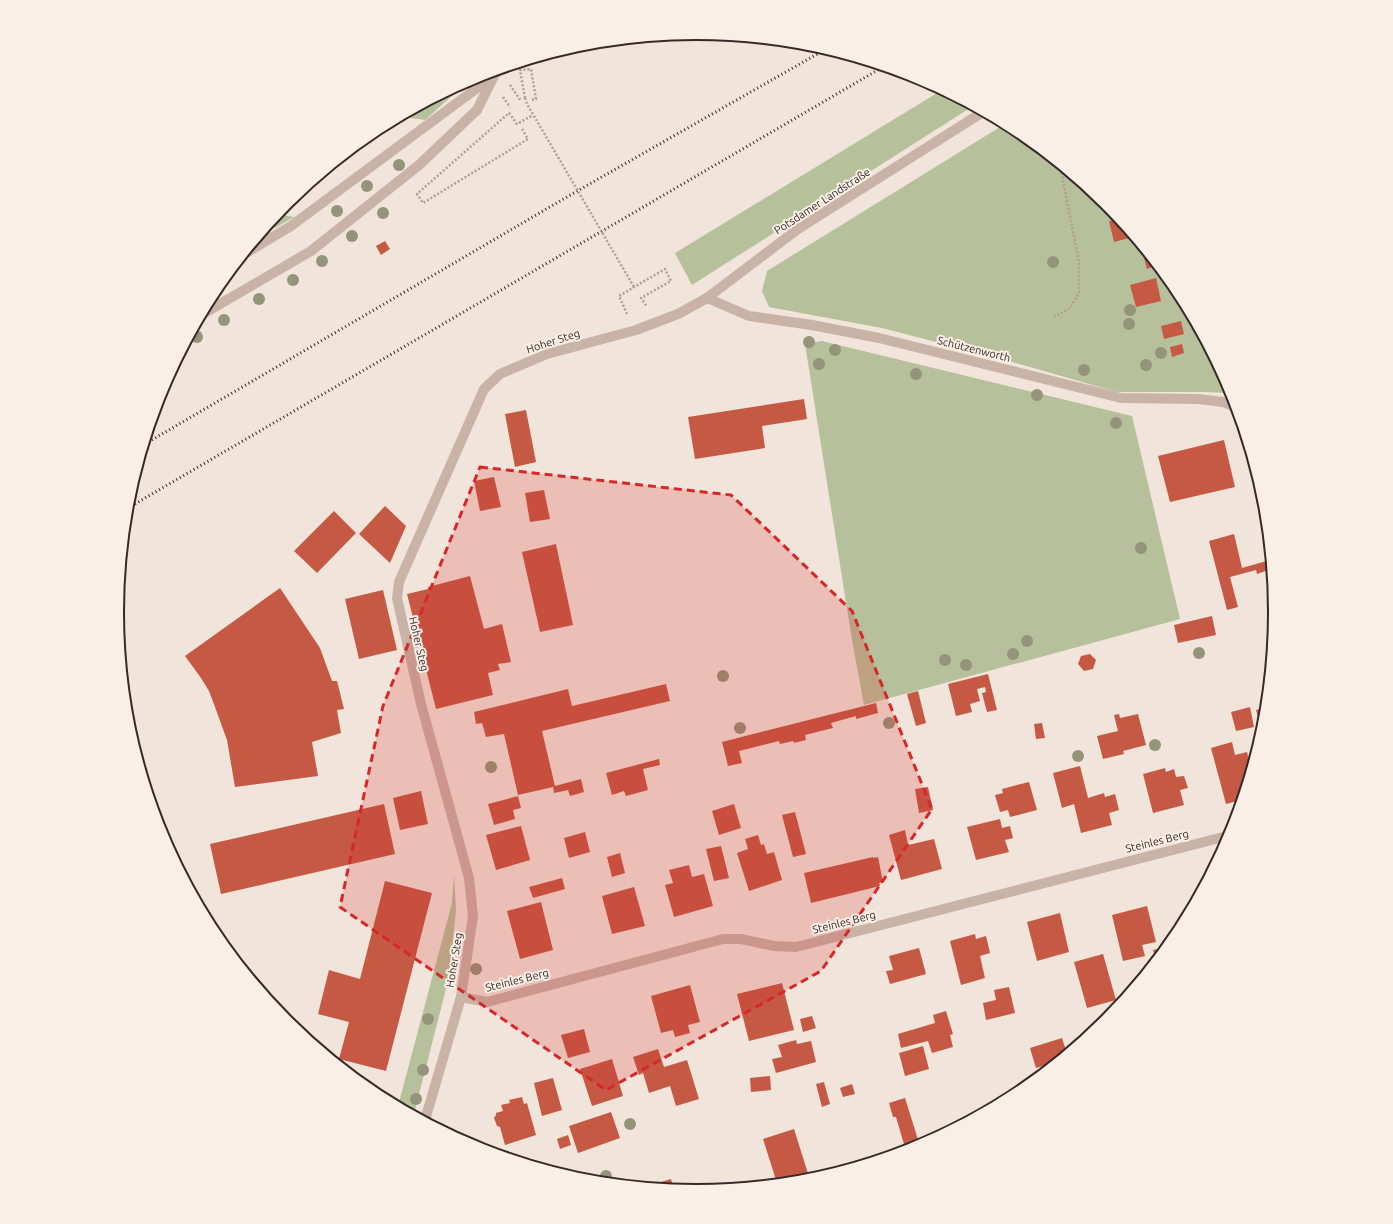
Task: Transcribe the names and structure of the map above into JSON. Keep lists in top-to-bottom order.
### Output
{
  "streets": {
    "street": [
      "Potsdamer Landstraße",
      "Hoher Steg",
      "Schützenworth",
      "Steinles Berg"
    ]
  },
  "crossings": [
    ["Potsdamer Landstraße", "Hoher Steg"],
    ["Potsdamer Landstraße", "Schützenworth"],
    ["Hoher Steg", "Steinles Berg"]
  ]
}
